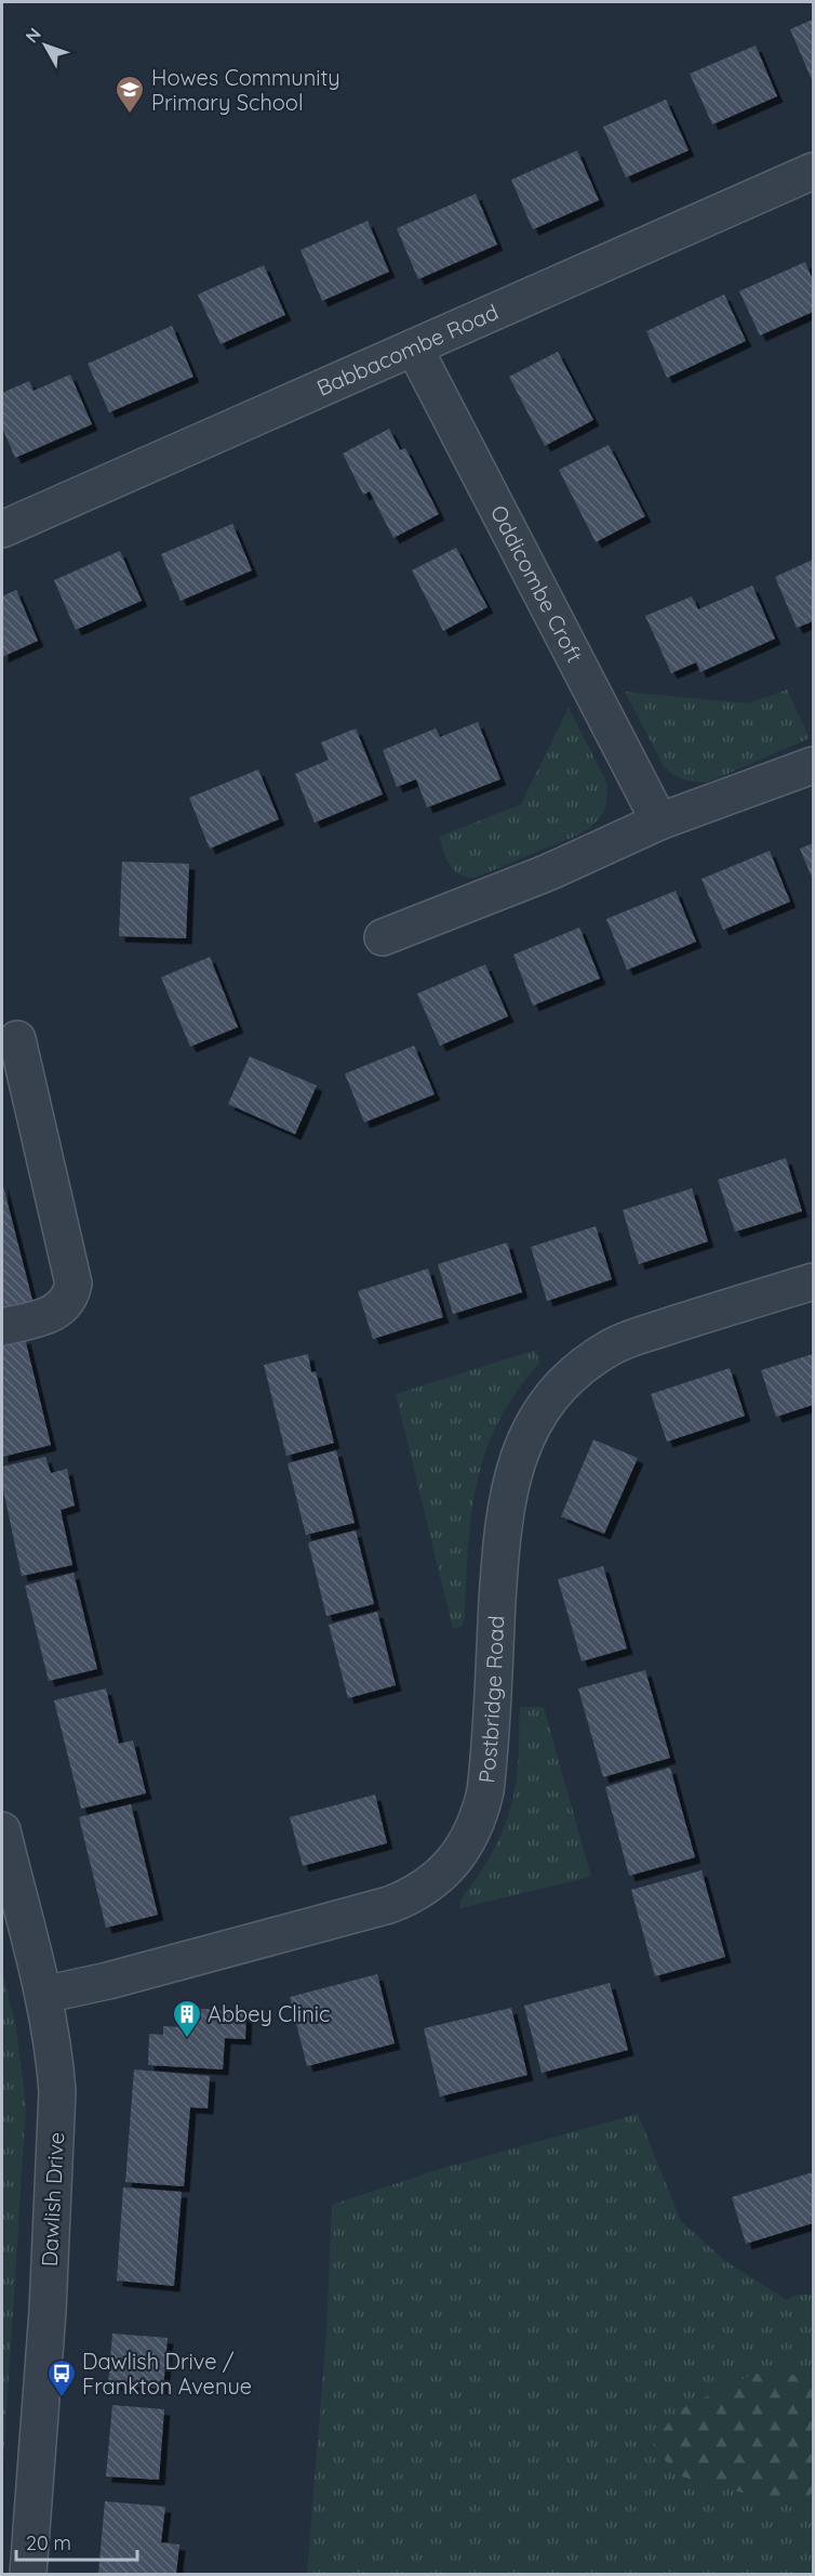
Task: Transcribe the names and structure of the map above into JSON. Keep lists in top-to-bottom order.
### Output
{
  "streets": {
    "street": [
      "Babbacombe Road",
      "Oddicombe Croft",
      "Postbridge Road",
      "Dawlish Drive"
    ]
  },
  "crossings": [
    ["Babbacombe Road", "Oddicombe Croft"],
    ["Postbridge Road", "Dawlish Drive"]
  ],
  "places": {
    "school or university": ["Howes Community Primary School"],
    "building": ["Abbey Clinic"],
    "bus stop": ["Dawlish Drive / Frankton Avenue"]
  },
  "scale_bar": "20 m",
  "north": "top left"
}
